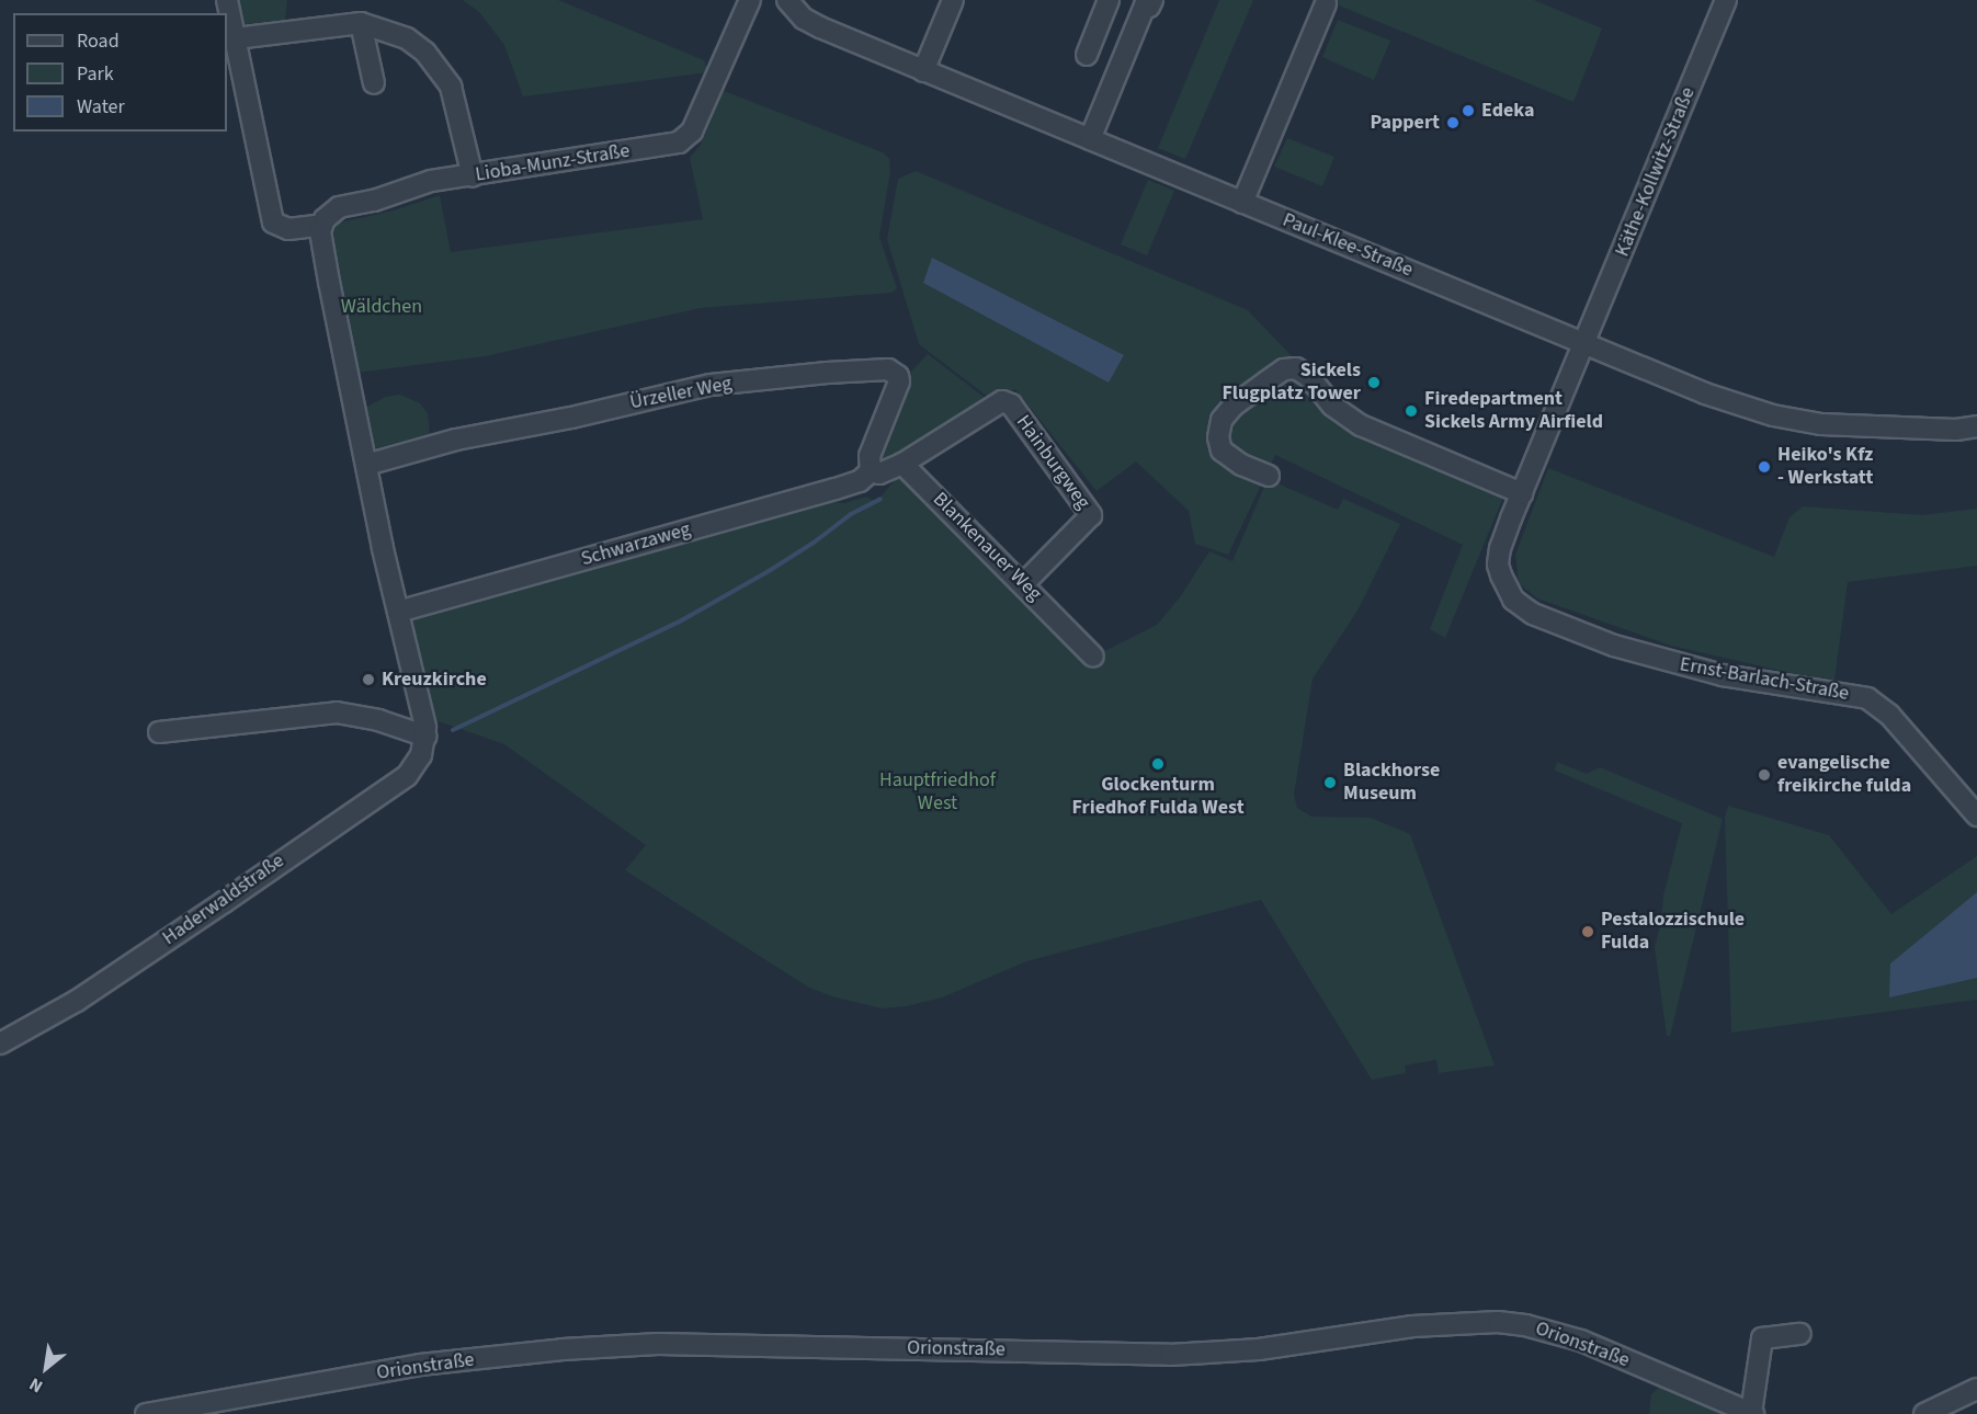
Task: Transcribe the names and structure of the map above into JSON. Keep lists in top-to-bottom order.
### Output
{
  "streets": {
    "street": [
      "Lioba-Munz-Straße",
      "Käthe-Kollwitz-Straße",
      "Paul-Klee-Straße",
      "Ürzeller Weg",
      "Hainburgweg",
      "Schwarzaweg",
      "Blankenauer Weg",
      "Ernst-Barlach-Straße",
      "Haderwaldstraße",
      "Orionstraße"
    ]
  },
  "crossings": [
    ["Käthe-Kollwitz-Straße", "Paul-Klee-Straße"],
    ["Käthe-Kollwitz-Straße", "Ernst-Barlach-Straße"],
    ["Paul-Klee-Straße", "Ernst-Barlach-Straße"],
    ["Ürzeller Weg", "Schwarzaweg"],
    ["Hainburgweg", "Blankenauer Weg"]
  ],
  "parks": ["Wäldchen", "Hauptfriedhof West"],
  "places": [
    "Edeka",
    "Pappert",
    "Sickels Flugplatz Tower",
    "Firedepartment Sickels Army Airfield",
    "Heiko's Kfz - Werkstatt",
    "Kreuzkirche",
    "Glockenturm Friedhof Fulda West",
    "evangelische freikirche fulda",
    "Blackhorse Museum",
    "Pestalozzischule Fulda"
  ],
  "legend": ["Road", "Park", "Water"],
  "north": "bottom left"
}
